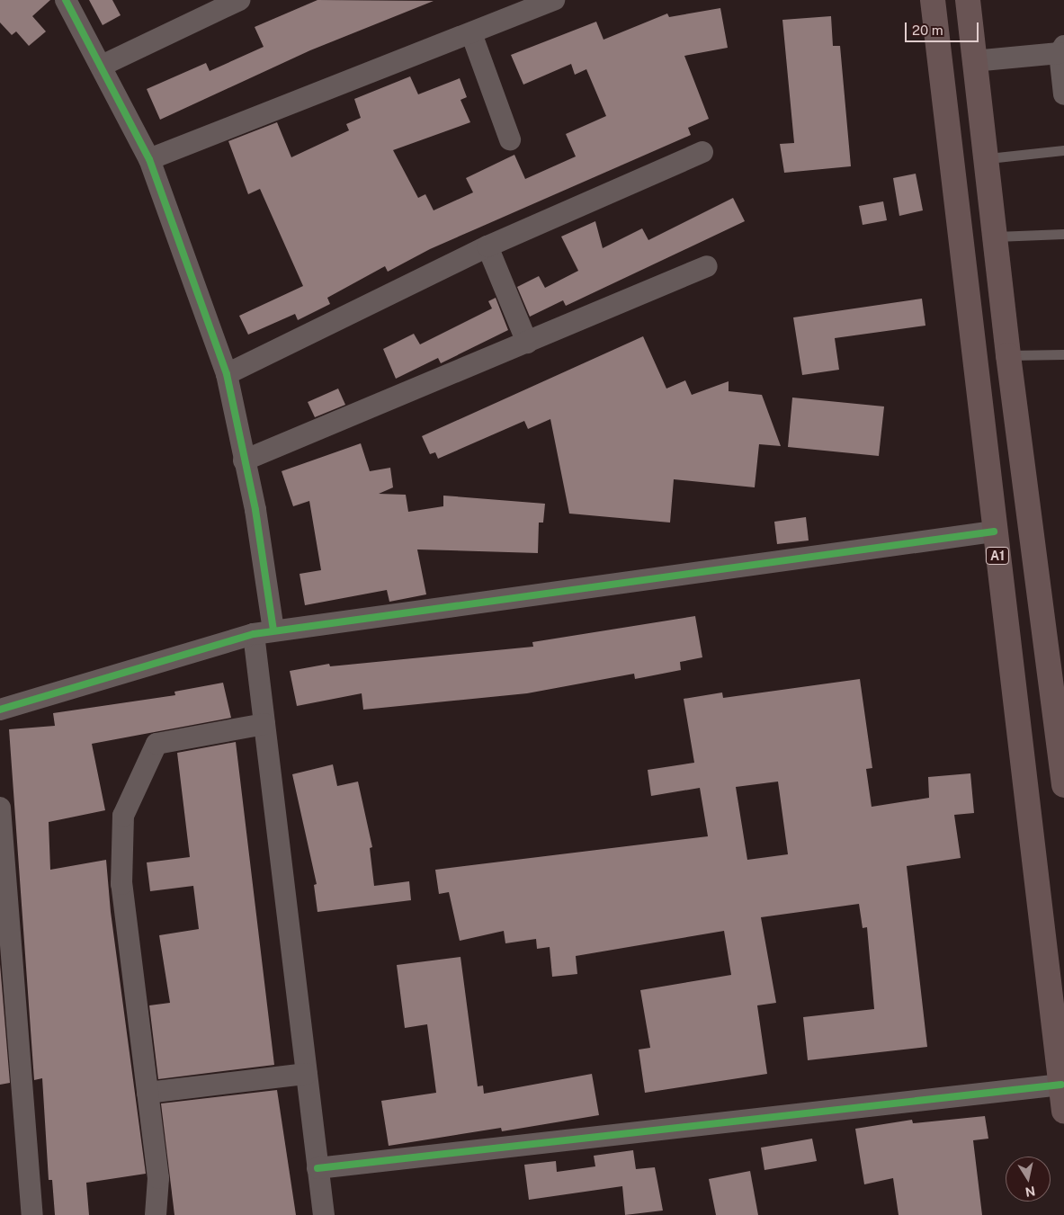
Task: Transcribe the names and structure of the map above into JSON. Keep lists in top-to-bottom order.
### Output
{
  "streets": {
    "highway": ["A1"]
  },
  "scale_bar": "20 m",
  "north": "bottom"
}
